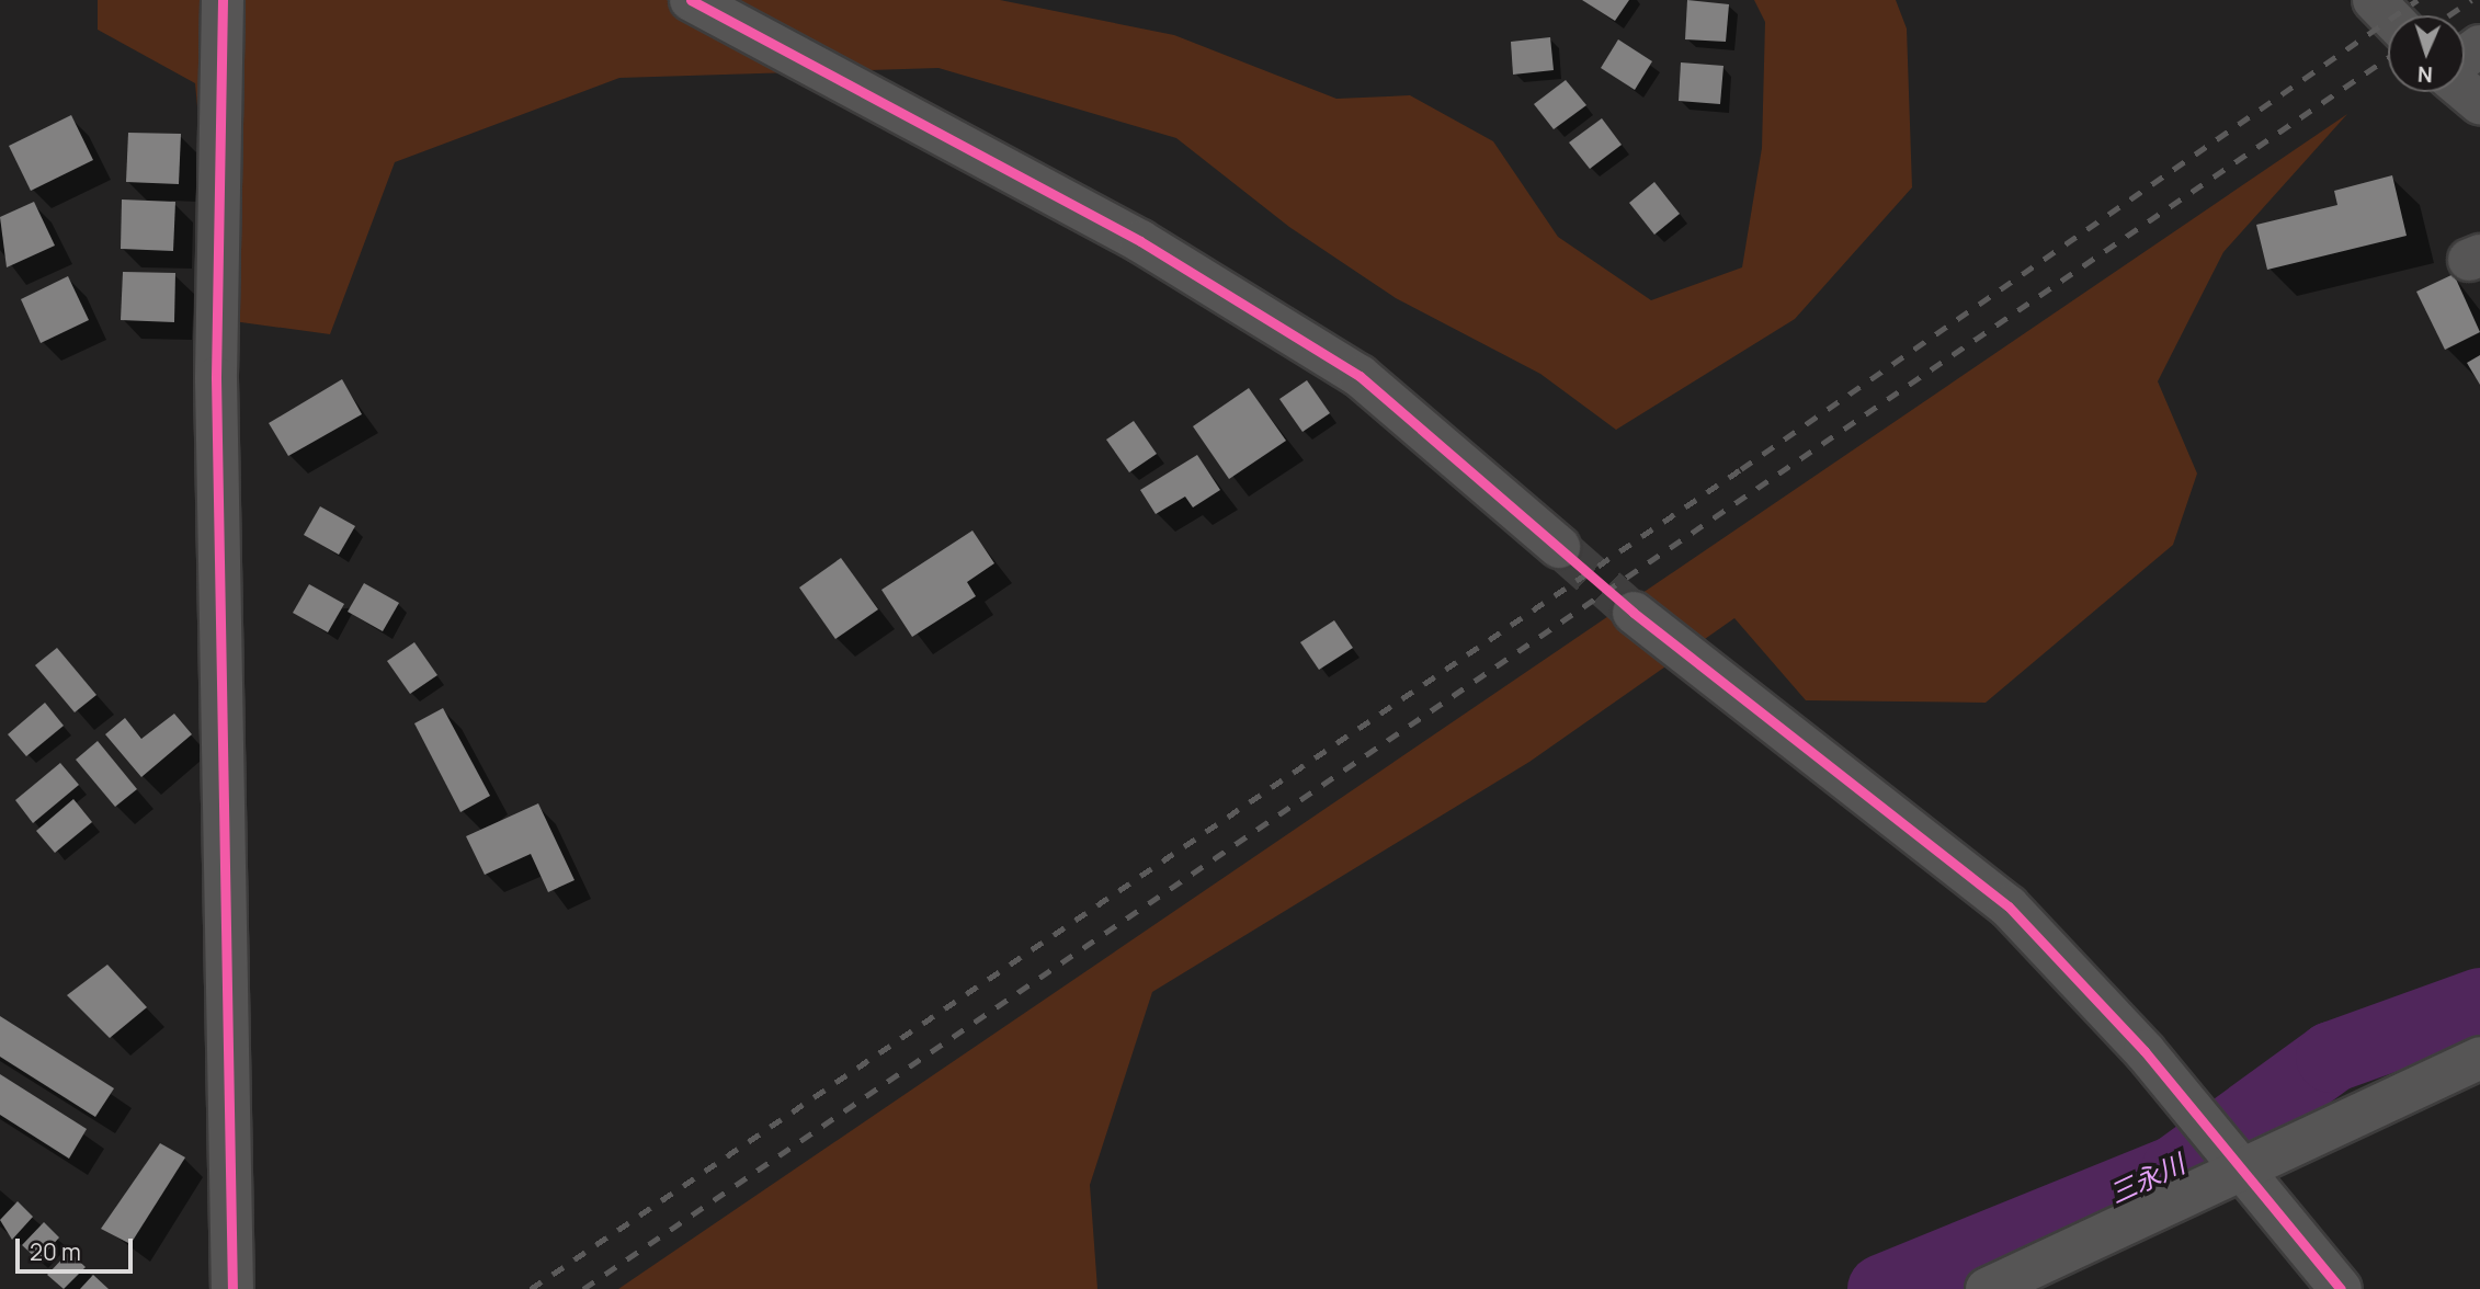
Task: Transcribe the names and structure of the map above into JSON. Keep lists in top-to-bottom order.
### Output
{
  "water": ["三永川"],
  "scale_bar": "20 m",
  "north": "bottom"
}
